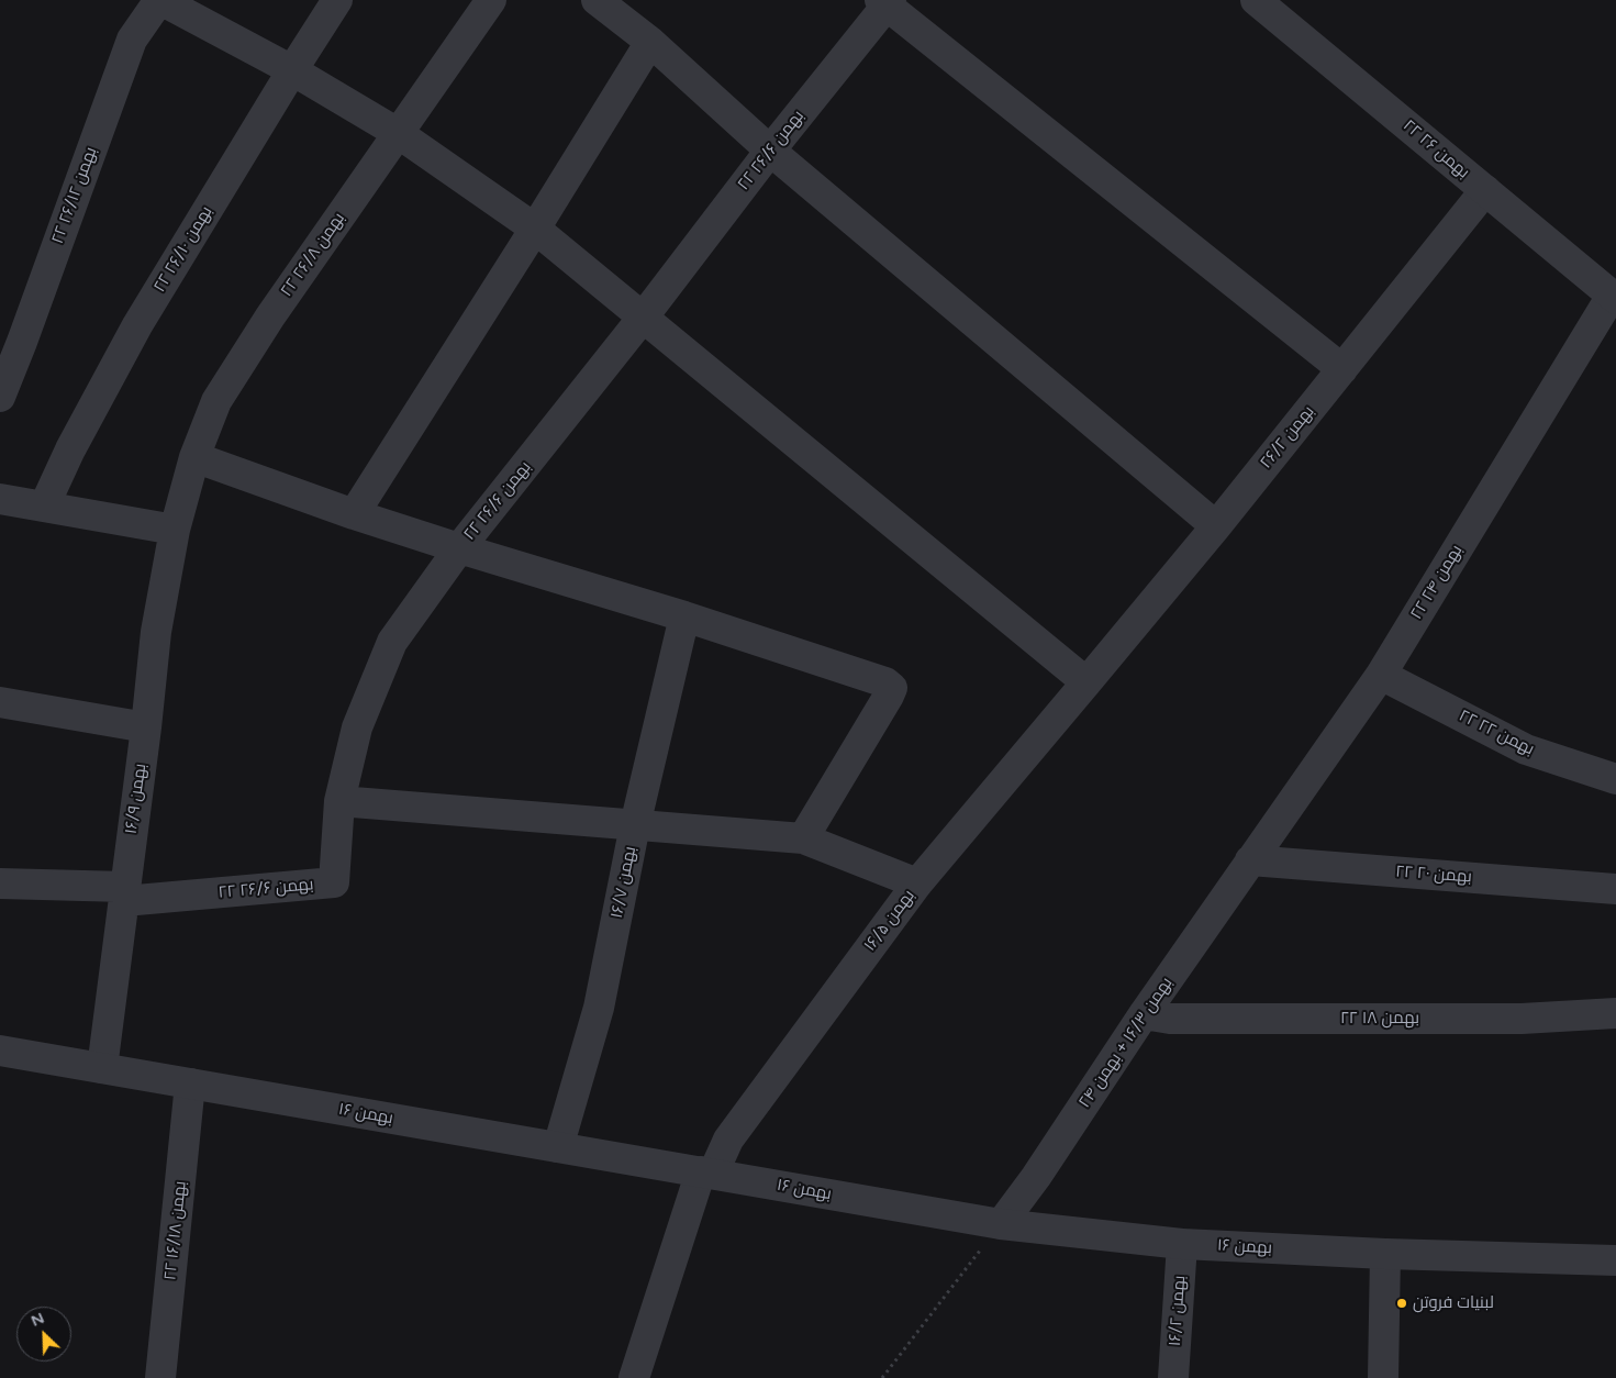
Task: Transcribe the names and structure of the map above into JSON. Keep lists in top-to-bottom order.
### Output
{
  "streets": {
    "street": [
      "۲۲ بهمن ۲۶",
      "۲۲ بهمن ۲۶/۶",
      "۲۲ بهمن ۲۶/۱۲",
      "۲۲ بهمن ۲۶/۱۰",
      "۲۲ بهمن ۲۶/۸",
      "بهمن ۲۶/۲",
      "۲۲ بهمن ۲۴",
      "۲۲ بهمن ۲۲",
      "بهمن ۱۶/۹",
      "۲۲ بهمن ۲۰",
      "بهمن ۱۶/۷",
      "بهمن ۱۶/۵",
      "۲۲ بهمن ۱۸",
      "بهمن ۱۶/۳ + بهمن ۲۴",
      "بهمن ۱۶",
      "۲۲ بهمن ۱۶/۱۸",
      "بهمن ۱۶/۲"
    ]
  },
  "crossings": [
    ["۲۲ بهمن ۲۶", "بهمن ۲۶/۲"],
    ["۲۲ بهمن ۲۶", "۲۲ بهمن ۲۴"],
    ["۲۲ بهمن ۲۶/۶", "بهمن ۱۶/۹"],
    ["۲۲ بهمن ۲۶/۸", "بهمن ۱۶/۹"],
    ["بهمن ۲۶/۲", "بهمن ۱۶/۵"],
    ["۲۲ بهمن ۲۴", "۲۲ بهمن ۲۲"],
    ["۲۲ بهمن ۲۴", "۲۲ بهمن ۲۰"],
    ["۲۲ بهمن ۲۴", "بهمن ۱۶/۳ + بهمن ۲۴"],
    ["بهمن ۱۶/۹", "بهمن ۱۶"],
    ["۲۲ بهمن ۲۰", "بهمن ۱۶/۳ + بهمن ۲۴"],
    ["بهمن ۱۶/۷", "بهمن ۱۶"],
    ["بهمن ۱۶/۵", "بهمن ۱۶"],
    ["۲۲ بهمن ۱۸", "بهمن ۱۶/۳ + بهمن ۲۴"],
    ["بهمن ۱۶/۳ + بهمن ۲۴", "بهمن ۱۶"],
    ["بهمن ۱۶", "۲۲ بهمن ۱۶/۱۸"],
    ["بهمن ۱۶", "بهمن ۱۶/۲"]
  ],
  "places": ["لبنیات فروتن"],
  "north": "top left"
}
